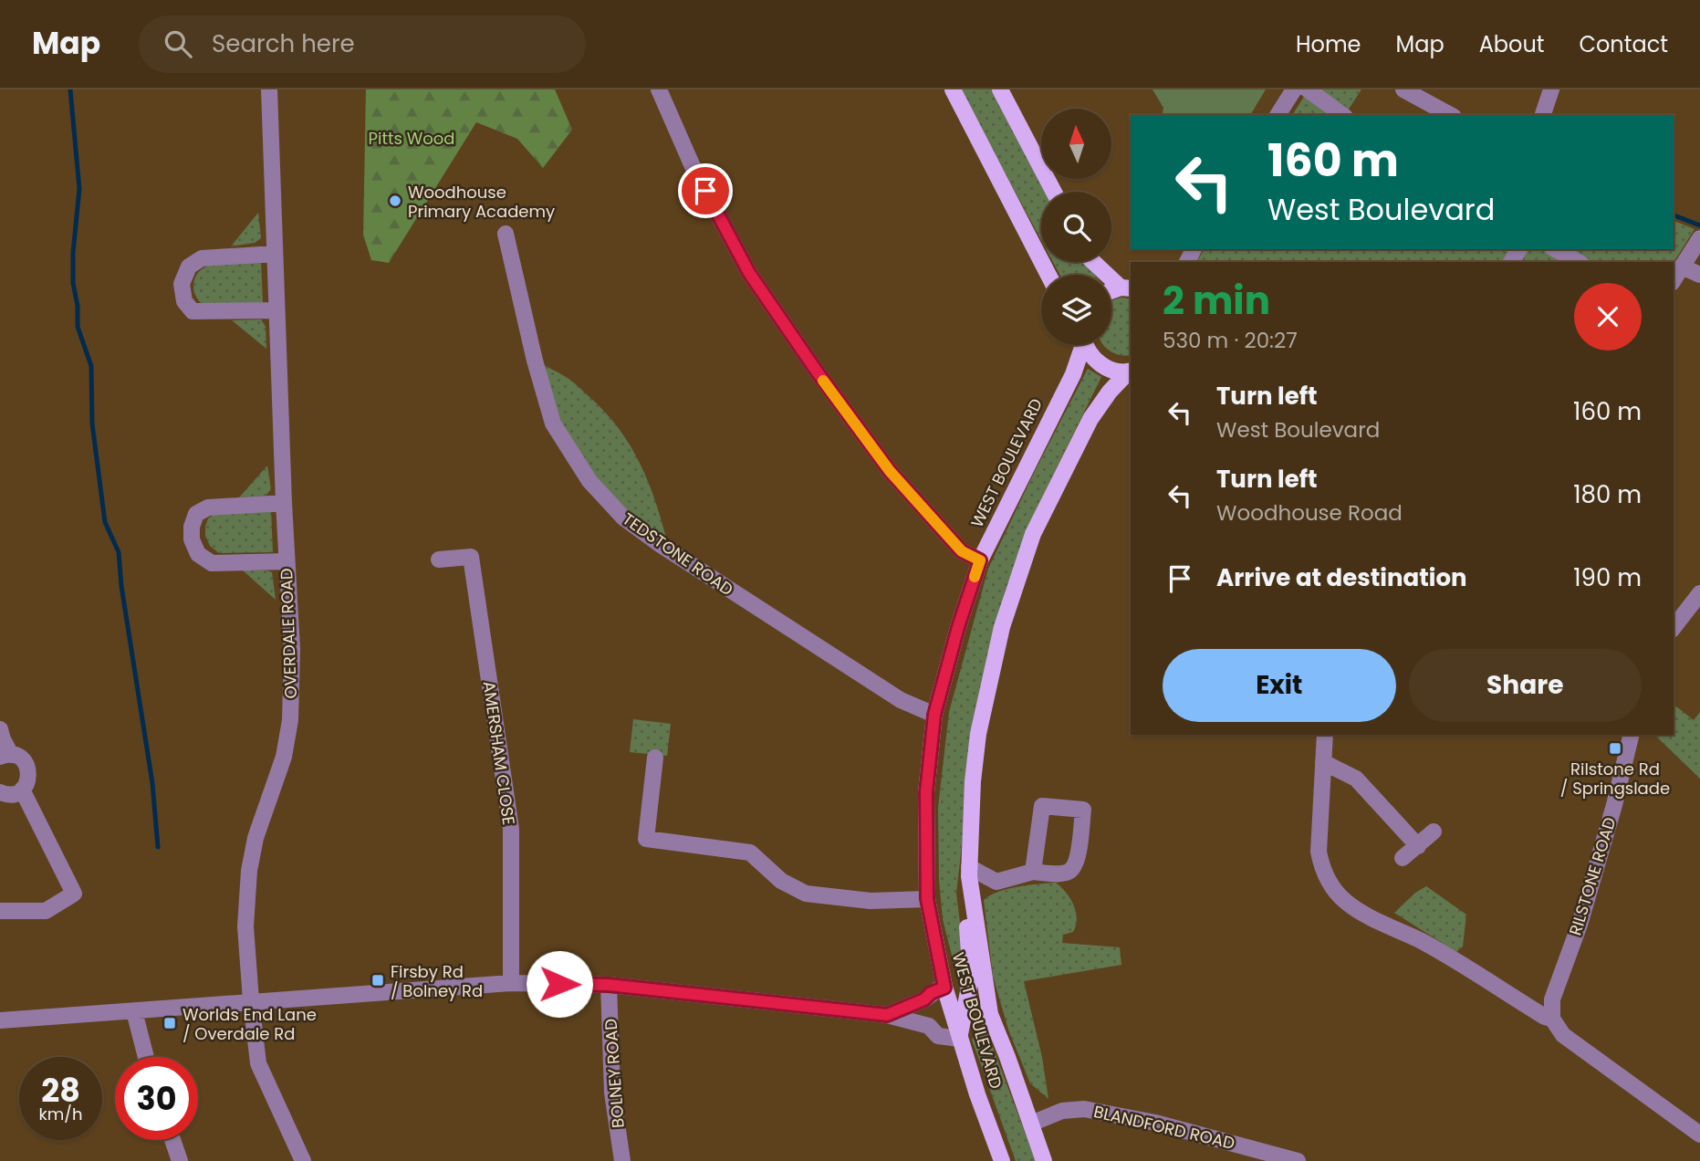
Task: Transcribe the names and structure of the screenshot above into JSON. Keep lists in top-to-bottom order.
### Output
{
  "streets": {
    "main road": ["WEST BOULEVARD"],
    "street": [
      "TEDSTONE ROAD",
      "OVERDALE ROAD",
      "AMERSHAM CLOSE",
      "RILSTONE ROAD",
      "BOLNEY ROAD",
      "BLANDFORD ROAD"
    ]
  },
  "crossings": [
    ["WEST BOULEVARD", "TEDSTONE ROAD"],
    ["WEST BOULEVARD", "BLANDFORD ROAD"]
  ],
  "parks": ["Pitts Wood"],
  "places": {
    "other": ["Woodhouse Primary Academy"],
    "transit": ["Rilstone Rd / Springslade", "Firsby Rd / Bolney Rd", "Worlds End Lane / Overdale Rd"]
  },
  "north": "top",
  "page": {
    "header": "Map",
    "search": "Search here",
    "nav": [
      "Home",
      "Map",
      "About",
      "Contact"
    ],
    "turn": ["160 m", "West Boulevard"],
    "heading": ["2 min", "530 m · 20:27"],
    "list": [
      {
        "name": "Turn left",
        "note": "West Boulevard",
        "value": "160 m"
      },
      {
        "name": "Turn left",
        "note": "Woodhouse Road",
        "value": "180 m"
      },
      {
        "name": "Arrive at destination",
        "value": "190 m"
      }
    ],
    "buttons": ["Exit", "Share"],
    "speed": "28 km/h",
    "limit": "30"
  }
}
